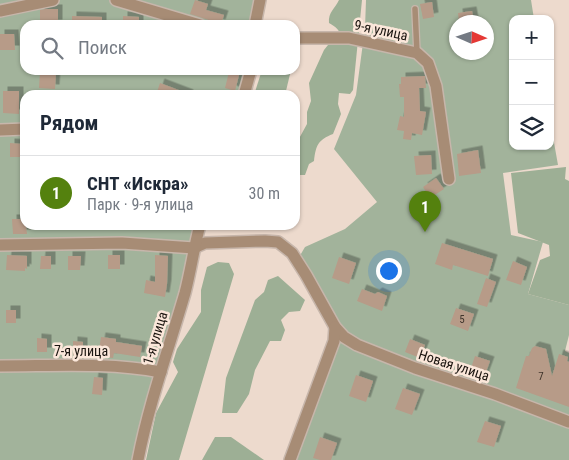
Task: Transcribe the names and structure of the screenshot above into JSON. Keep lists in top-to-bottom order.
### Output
{
  "streets": {
    "street": [
      "9-я улица",
      "1-я улица",
      "7-я улица",
      "Новая улица"
    ]
  },
  "crossings": [
    ["1-я улица", "7-я улица"],
    ["1-я улица", "Новая улица"]
  ],
  "house_numbers": ["5", "7"],
  "north": "right",
  "page": {
    "map_buttons": ["+", "−"],
    "search": "Поиск",
    "heading": "Рядом",
    "list": [
      {
        "mark": "1",
        "name": "СНТ «Искра»",
        "note": "Парк · 9-я улица",
        "value": "30 m"
      }
    ],
    "pins": "1"
  }
}
